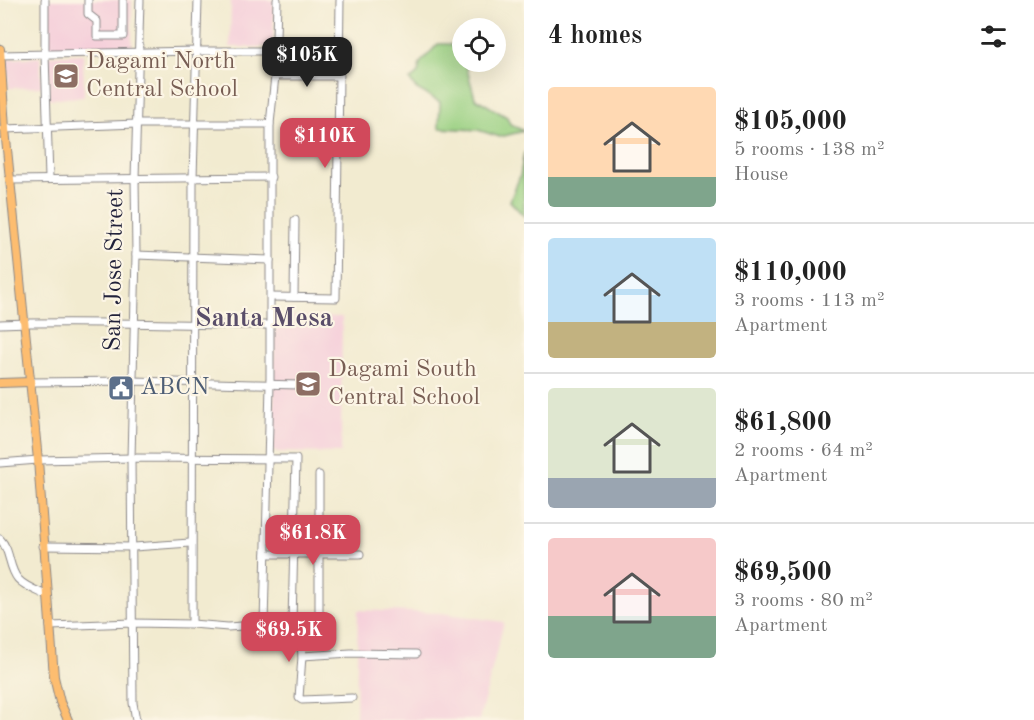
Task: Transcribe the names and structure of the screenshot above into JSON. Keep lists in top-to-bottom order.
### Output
{
  "streets": {
    "street": ["San Jose Street"]
  },
  "districts": ["Santa Mesa"],
  "places": {
    "school or university": ["Dagami North Central School", "Dagami South Central School"],
    "public building": ["ABCN"]
  },
  "page": {
    "heading": "4 homes",
    "price": [
      "$105K",
      "$110K",
      "$61.8K",
      "$69.5K"
    ],
    "list": [
      {
        "name": "$105,000",
        "note": "5 rooms · 138 m² · House"
      },
      {
        "name": "$110,000",
        "note": "3 rooms · 113 m² · Apartment"
      },
      {
        "name": "$61,800",
        "note": "2 rooms · 64 m² · Apartment"
      },
      {
        "name": "$69,500",
        "note": "3 rooms · 80 m² · Apartment"
      }
    ]
  }
}
